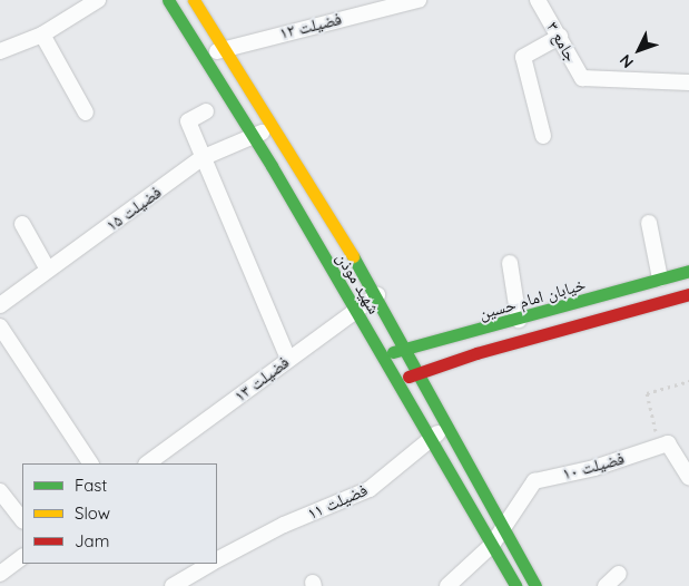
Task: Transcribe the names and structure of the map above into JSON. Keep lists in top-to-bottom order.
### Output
{
  "streets": {
    "main road": ["شهید موذن", "خیابان امام حسین"],
    "street": [
      "فضیلت ۱۲",
      "جامع ۳",
      "فضیلت ۱۵",
      "فضیلت ۱۳",
      "فضیلت ۱۰",
      "فضیلت ۱۱"
    ]
  },
  "crossings": [
    ["فضیلت ۱۲", "شهید موذن"],
    ["فضیلت ۱۵", "شهید موذن"],
    ["شهید موذن", "خیابان امام حسین"],
    ["شهید موذن", "فضیلت ۱۳"],
    ["شهید موذن", "فضیلت ۱۰"],
    ["شهید موذن", "فضیلت ۱۱"]
  ],
  "legend": ["Fast", "Slow", "Jam"],
  "north": "bottom left"
}
